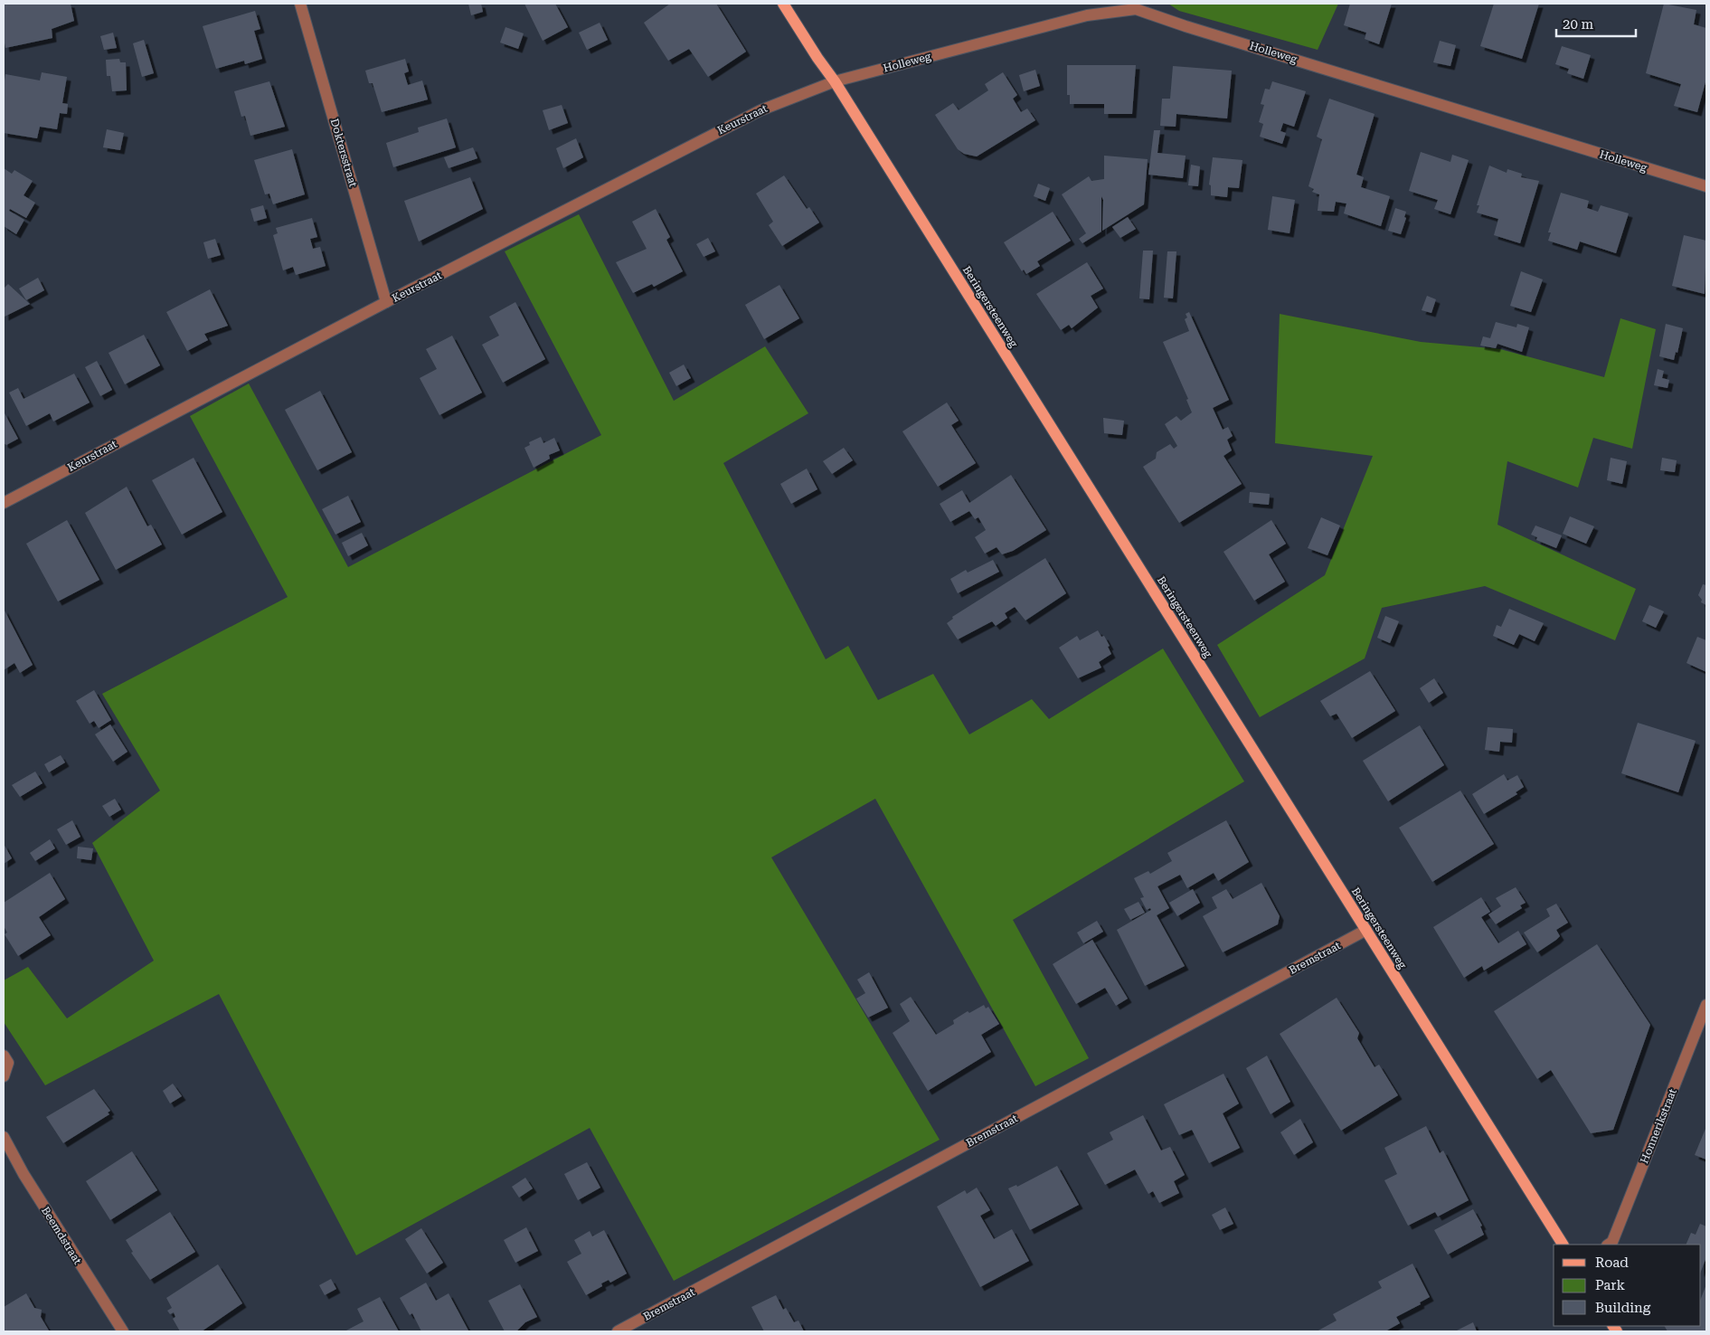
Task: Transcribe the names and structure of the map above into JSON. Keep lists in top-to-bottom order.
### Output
{
  "streets": {
    "main road": ["Beringersteenweg"],
    "street": [
      "Holleweg",
      "Keurstraat",
      "Doktersstraat",
      "Bremstraat",
      "Honnerikstraat",
      "Beemdstraat"
    ]
  },
  "crossings": [
    ["Holleweg", "Keurstraat"],
    ["Holleweg", "Beringersteenweg"],
    ["Keurstraat", "Doktersstraat"],
    ["Keurstraat", "Beringersteenweg"],
    ["Beringersteenweg", "Bremstraat"]
  ],
  "legend": ["Road", "Park", "Building"],
  "scale_bar": "20 m"
}
